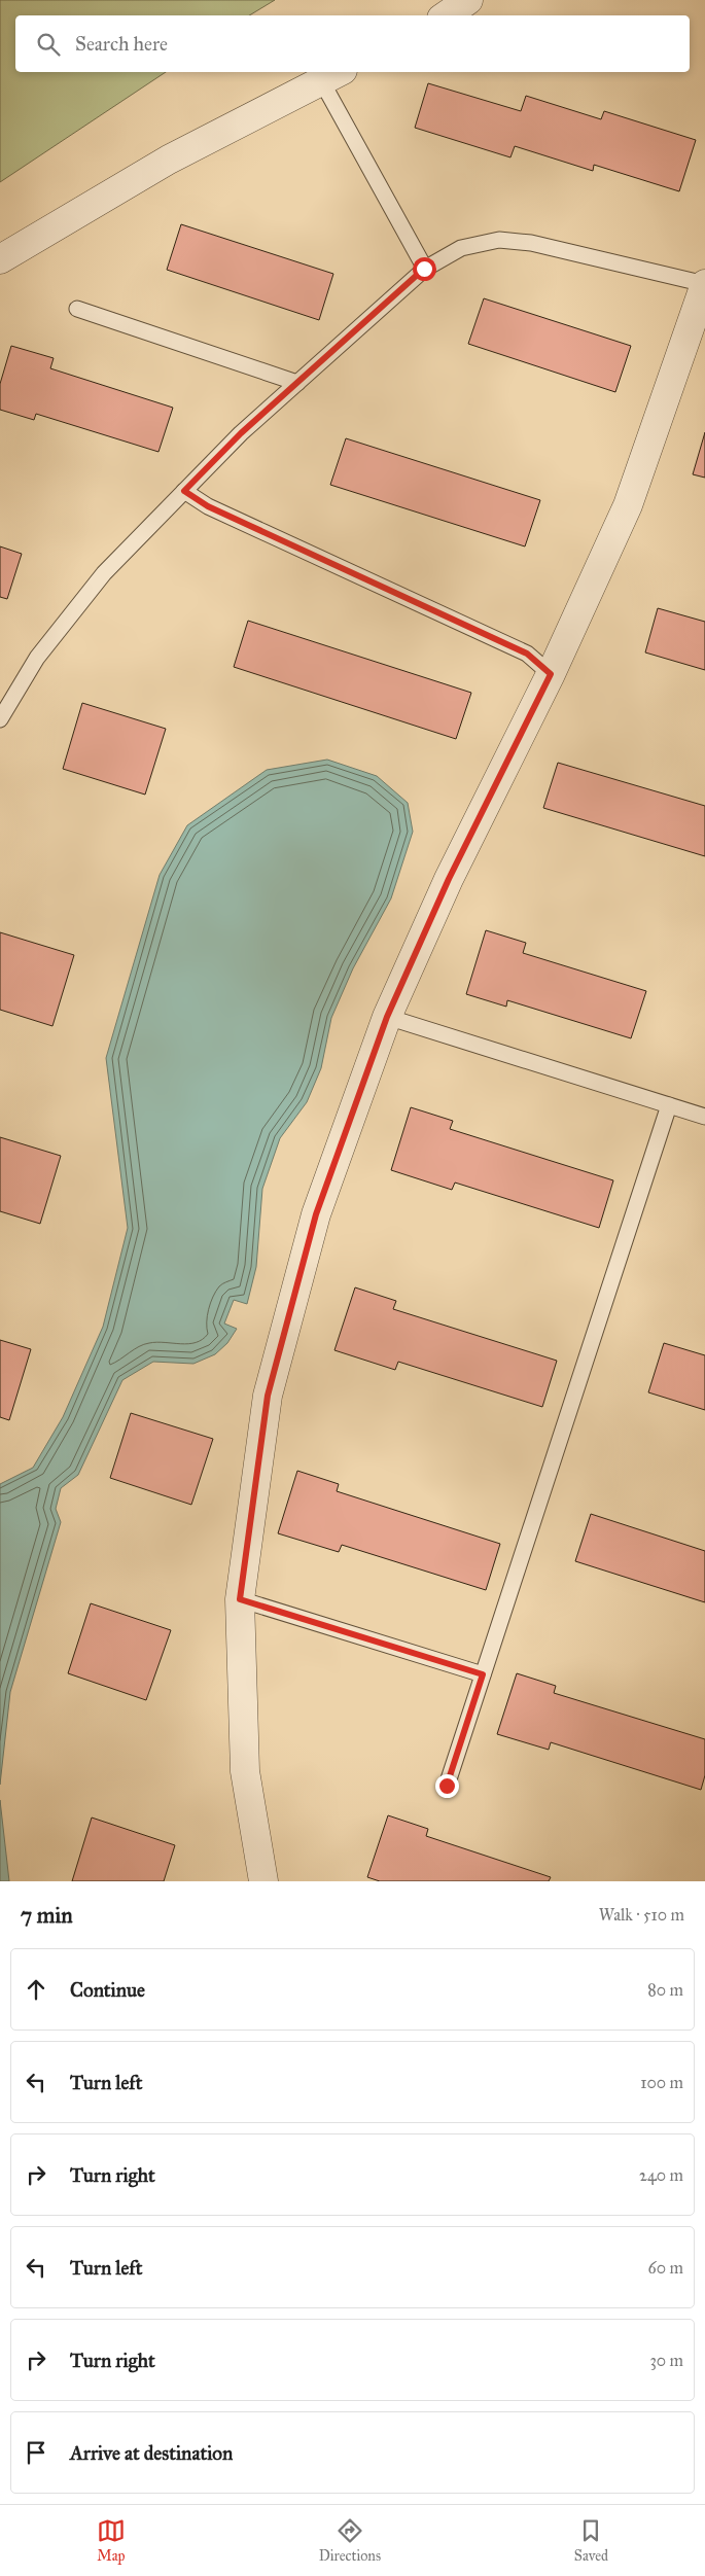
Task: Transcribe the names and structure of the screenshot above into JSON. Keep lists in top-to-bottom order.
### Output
{
  "page": {
    "search": "Search here",
    "heading": ["7 min", "Walk · 510 m"],
    "list": [
      ["Continue", "80 m"],
      ["Turn left", "100 m"],
      ["Turn right", "240 m"],
      ["Turn left", "60 m"],
      ["Turn right", "30 m"],
      "Arrive at destination"
    ],
    "nav": ["Map", "Directions", "Saved"]
  }
}
